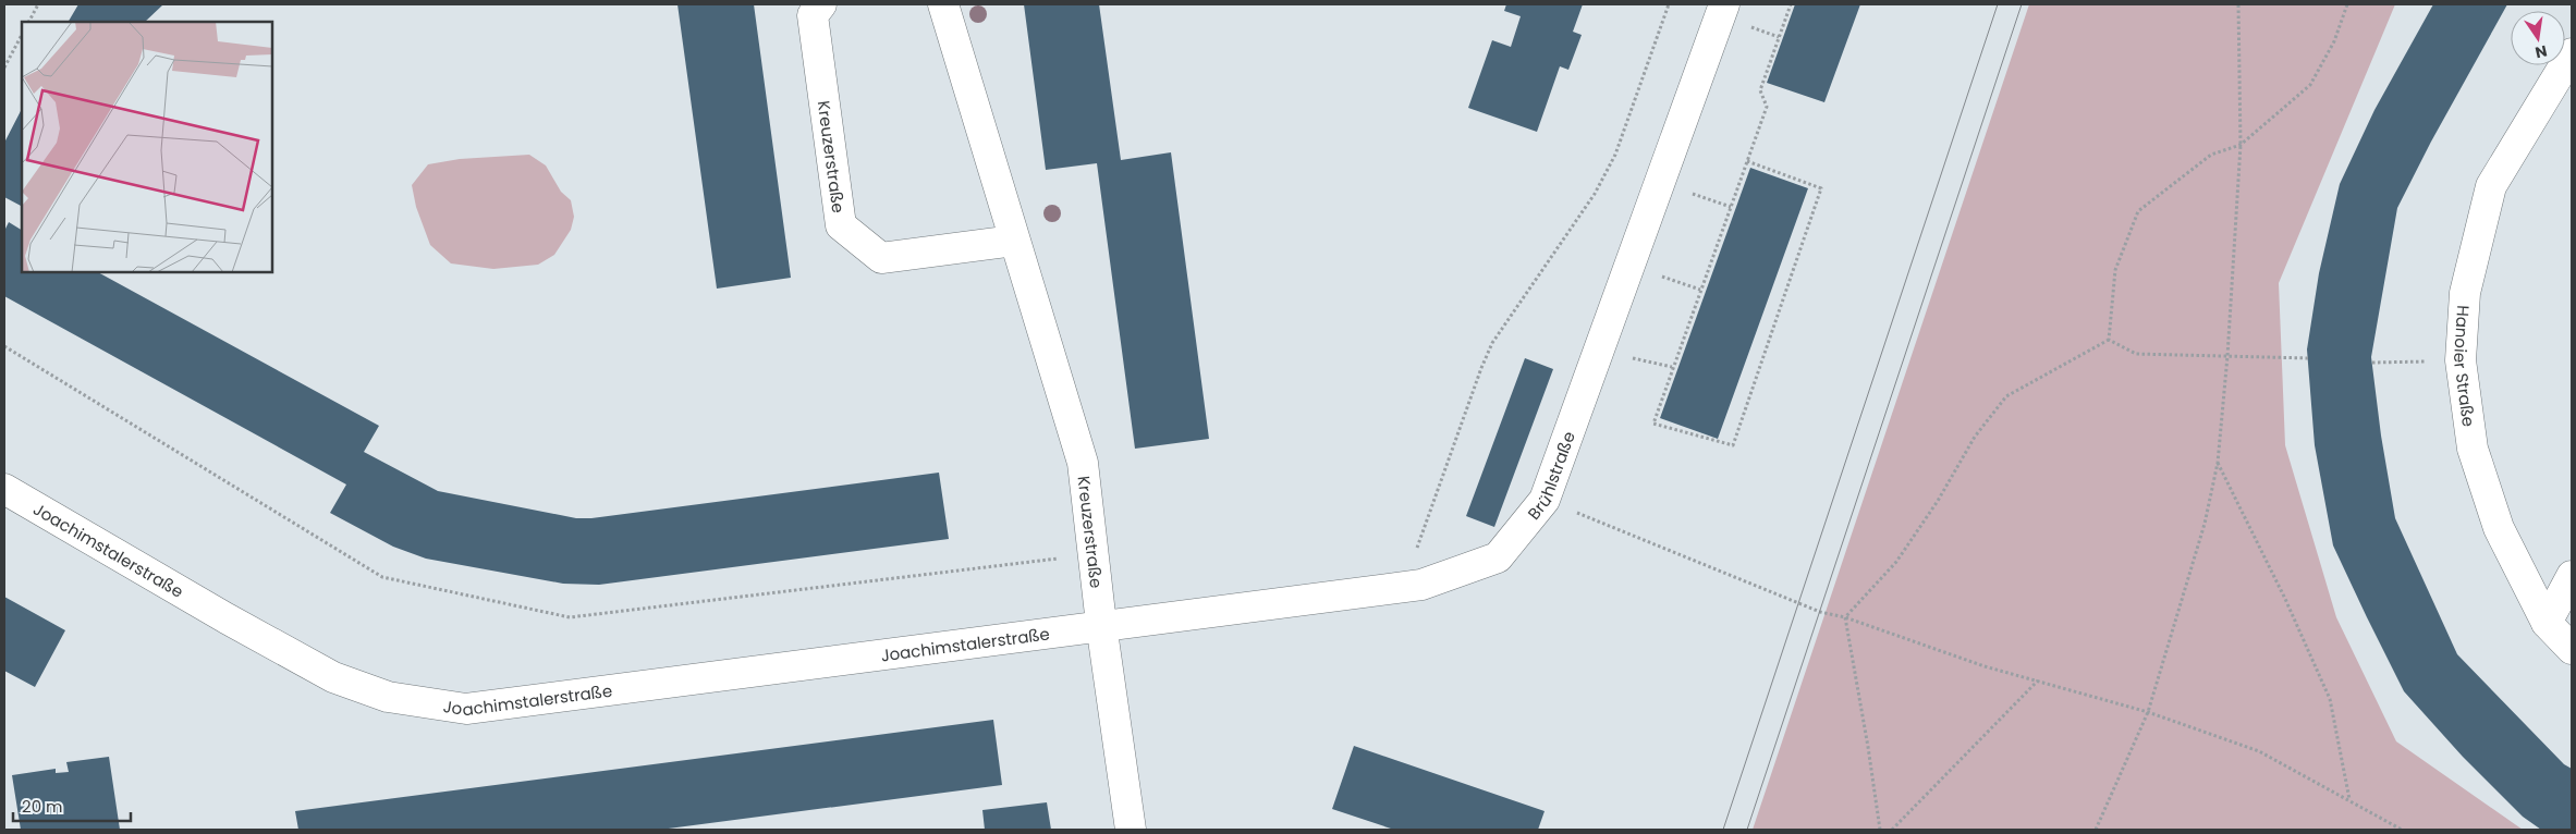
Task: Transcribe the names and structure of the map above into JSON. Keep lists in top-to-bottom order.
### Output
{
  "streets": {
    "street": [
      "Kreuzerstraße",
      "Hanoier Straße",
      "Brühlstraße",
      "Joachimstalerstraße"
    ]
  },
  "crossings": [
    ["Kreuzerstraße", "Brühlstraße"],
    ["Kreuzerstraße", "Joachimstalerstraße"],
    ["Brühlstraße", "Joachimstalerstraße"]
  ],
  "scale_bar": "20 m",
  "north": "bottom"
}
